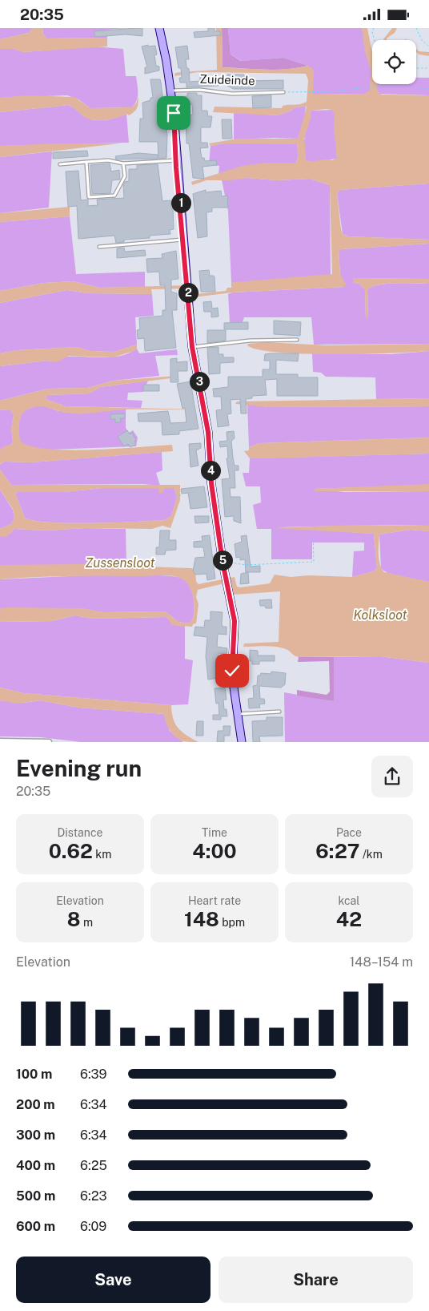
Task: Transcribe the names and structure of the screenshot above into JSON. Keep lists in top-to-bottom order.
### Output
{
  "streets": {
    "lane": ["Zuideinde"]
  },
  "water": ["Zussensloot", "Kolksloot"],
  "page": {
    "status": "20:35",
    "pins": [
      "1",
      "2",
      "3",
      "4",
      "5"
    ],
    "heading": ["Evening run", "20:35"],
    "stats": [
      ["Distance", "0.62 km"],
      ["Time", "4:00"],
      ["Pace", "6:27 /km"],
      ["Elevation", "8 m"],
      ["Heart rate", "148 bpm"],
      ["kcal", "42"]
    ],
    "chart": ["Elevation", "148–154 m"],
    "list": [
      {
        "name": "100 m",
        "note": "6:39"
      },
      {
        "name": "200 m",
        "note": "6:34"
      },
      {
        "name": "300 m",
        "note": "6:34"
      },
      {
        "name": "400 m",
        "note": "6:25"
      },
      {
        "name": "500 m",
        "note": "6:23"
      },
      {
        "name": "600 m",
        "note": "6:09"
      }
    ],
    "buttons": ["Save", "Share"]
  }
}
